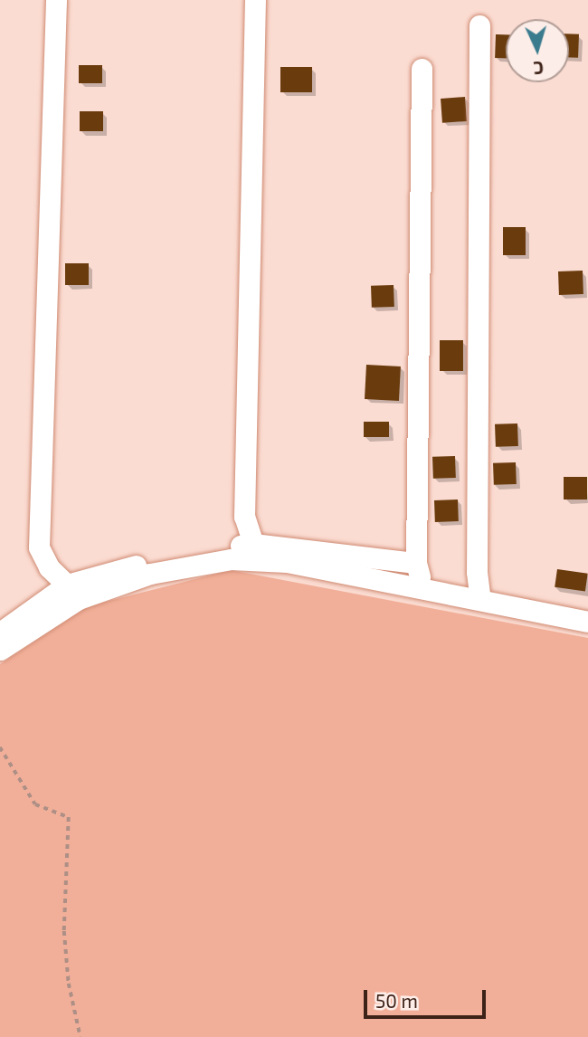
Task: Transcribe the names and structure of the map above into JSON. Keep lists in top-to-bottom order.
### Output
{
  "scale_bar": "50 m",
  "north": "bottom"
}
